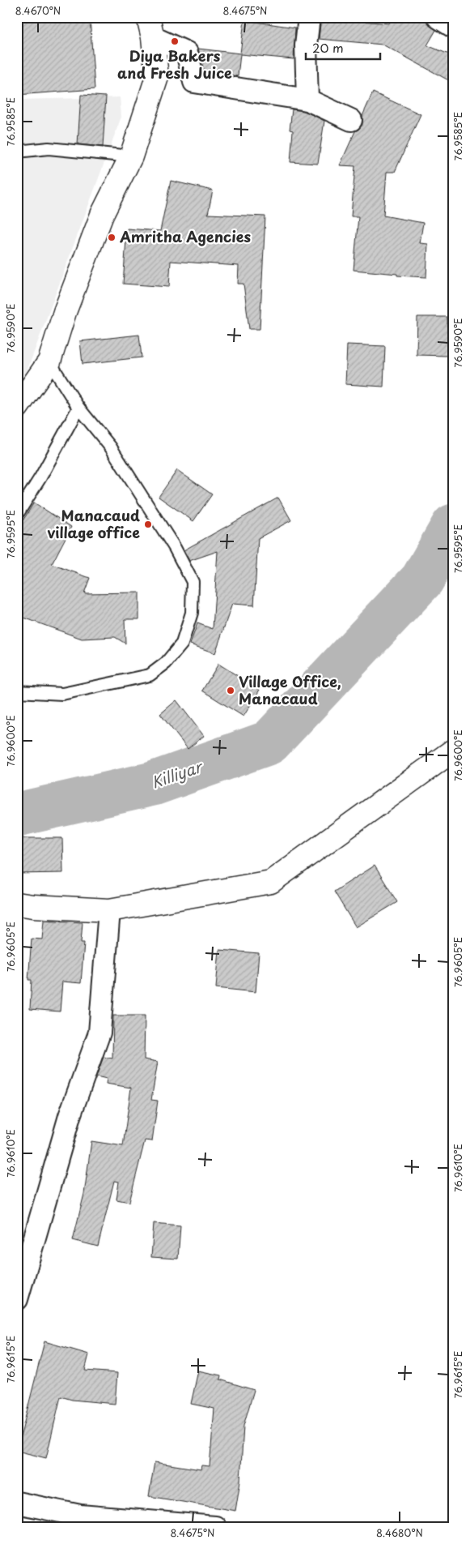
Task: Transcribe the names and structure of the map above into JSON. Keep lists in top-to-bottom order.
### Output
{
  "water": ["Killiyar"],
  "places": [
    "Diya Bakers and Fresh Juice",
    "Amritha Agencies",
    "Manacaud village office",
    "Village Office, Manacaud"
  ],
  "scale_bar": "20 m",
  "coordinates": [
    "8.4670°N",
    "8.4675°N",
    "76.9585°E",
    "76.9590°E",
    "76.9595°E",
    "76.9600°E",
    "76.9605°E",
    "76.9610°E",
    "76.9615°E",
    "8.4680°N"
  ]
}
